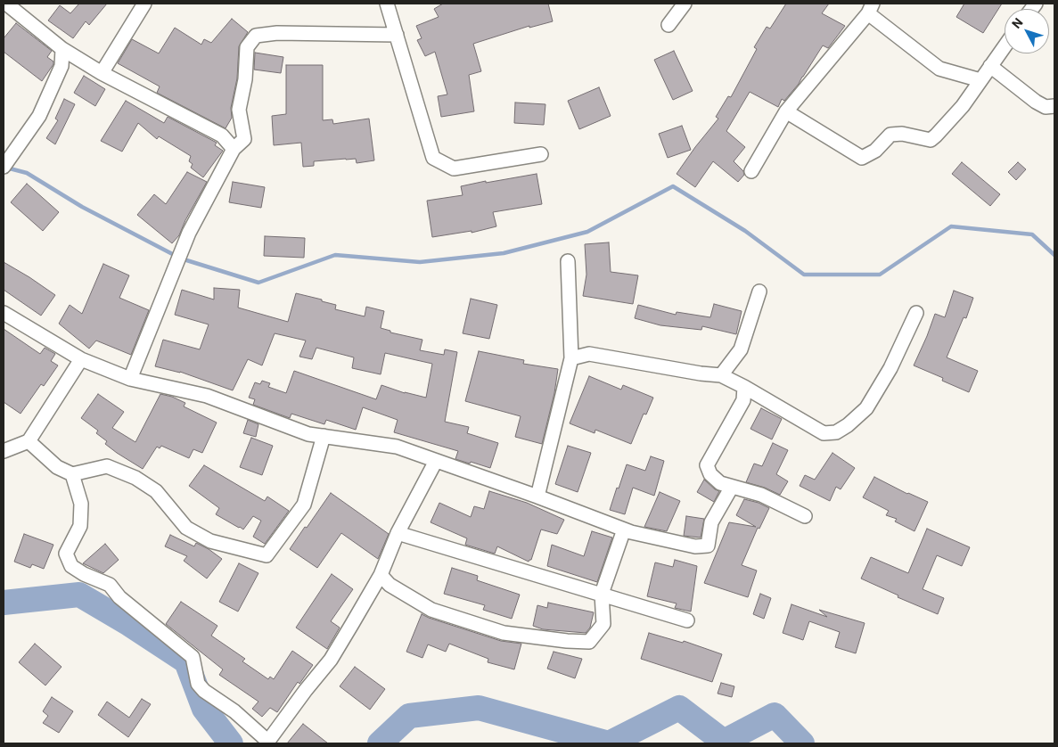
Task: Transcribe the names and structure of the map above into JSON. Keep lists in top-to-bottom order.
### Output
{
  "north": "top left"
}
